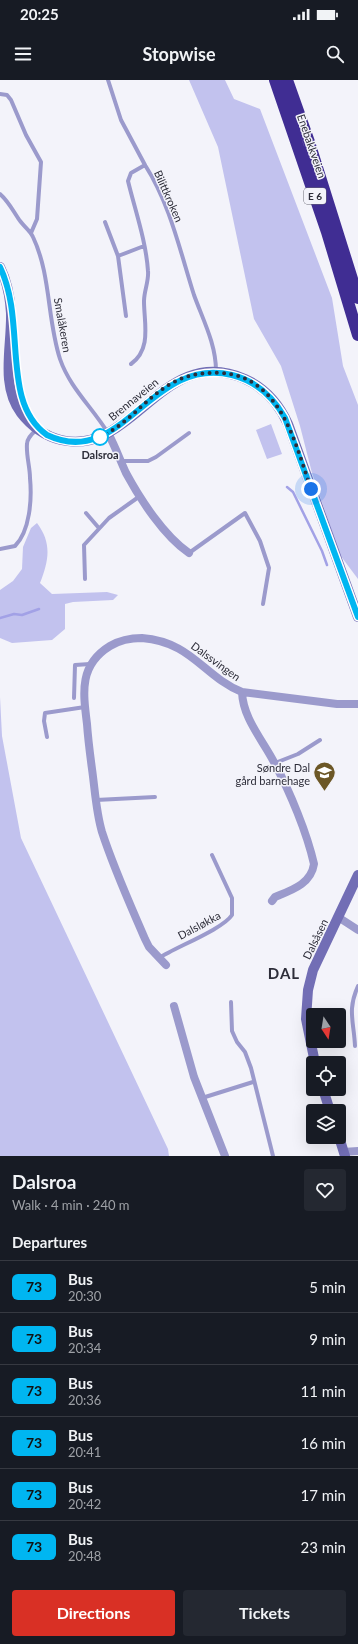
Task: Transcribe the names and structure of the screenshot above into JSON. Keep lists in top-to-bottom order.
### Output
{
  "streets": {
    "highway": ["Enebakkveien", "E 6"],
    "street": ["Brennaveien", "Dalssvingen", "Dalsåsen"],
    "lane": ["Bilittkroken", "Smalåkeren", "Dalsløkka"]
  },
  "crossings": [
    ["Bilittkroken", "Brennaveien"],
    ["Smalåkeren", "Brennaveien"],
    ["Dalssvingen", "Dalsløkka"]
  ],
  "districts": ["DAL"],
  "places": {
    "other": ["Dalsroa"],
    "school or university": ["Søndre Dal gård barnehage"]
  },
  "lines": ["bus line 73"],
  "north": "bottom",
  "page": {
    "status": "20:25",
    "header": "Stopwise",
    "heading": [
      ["Dalsroa", "Walk · 4 min · 240 m"],
      "Departures"
    ],
    "list": [
      {
        "mark": "73",
        "name": "Bus",
        "note": "20:30",
        "value": "5 min"
      },
      {
        "mark": "73",
        "name": "Bus",
        "note": "20:34",
        "value": "9 min"
      },
      {
        "mark": "73",
        "name": "Bus",
        "note": "20:36",
        "value": "11 min"
      },
      {
        "mark": "73",
        "name": "Bus",
        "note": "20:41",
        "value": "16 min"
      },
      {
        "mark": "73",
        "name": "Bus",
        "note": "20:42",
        "value": "17 min"
      },
      {
        "mark": "73",
        "name": "Bus",
        "note": "20:48",
        "value": "23 min"
      }
    ],
    "buttons": ["Directions", "Tickets"]
  }
}
